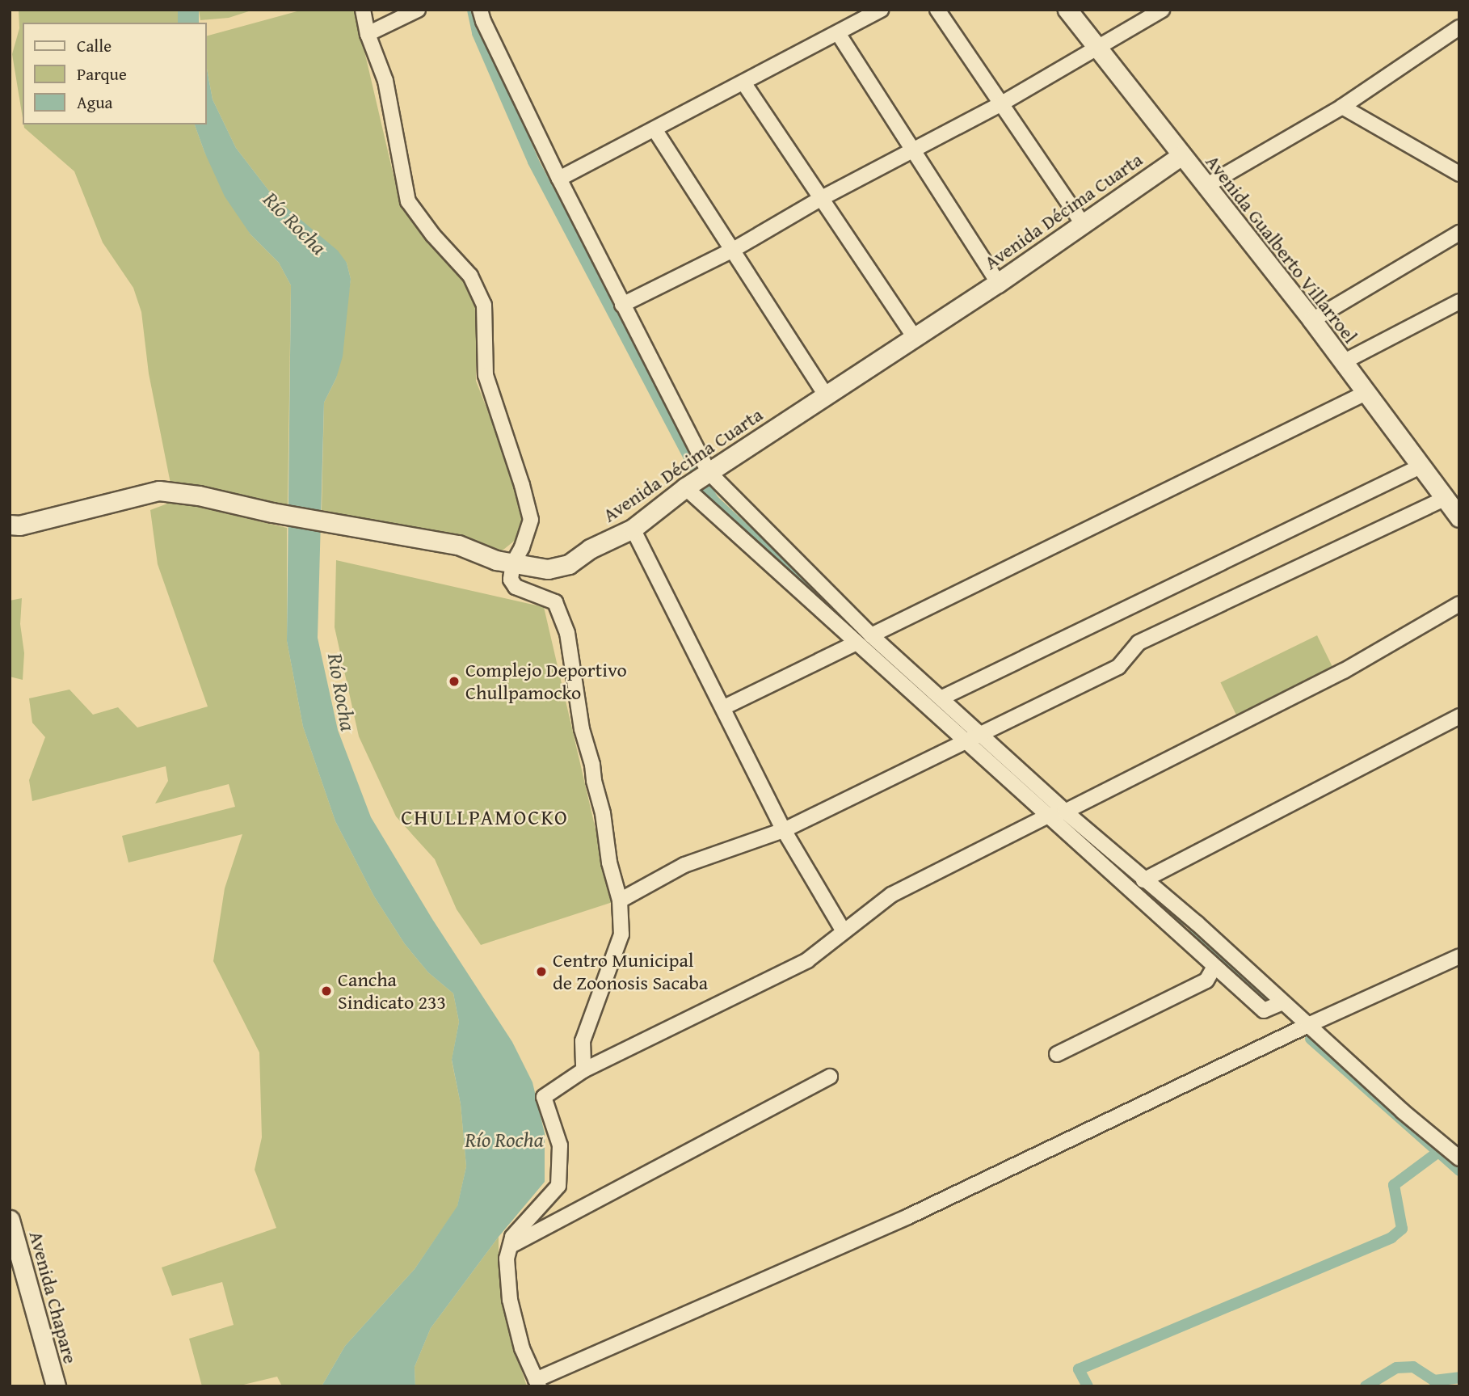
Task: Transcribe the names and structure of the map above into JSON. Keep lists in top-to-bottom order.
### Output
{
  "streets": {
    "main road": ["Avenida Décima Cuarta", "Avenida Gualberto Villarroel", "Avenida Chapare"]
  },
  "crossings": [
    ["Avenida Décima Cuarta", "Avenida Gualberto Villarroel"]
  ],
  "districts": ["CHULLPAMOCKO"],
  "water": ["Río Rocha"],
  "places": ["Complejo Deportivo Chullpamocko", "Centro Municipal de Zoonosis Sacaba", "Cancha Sindicato 233"],
  "legend": ["Calle", "Parque", "Agua"]
}
